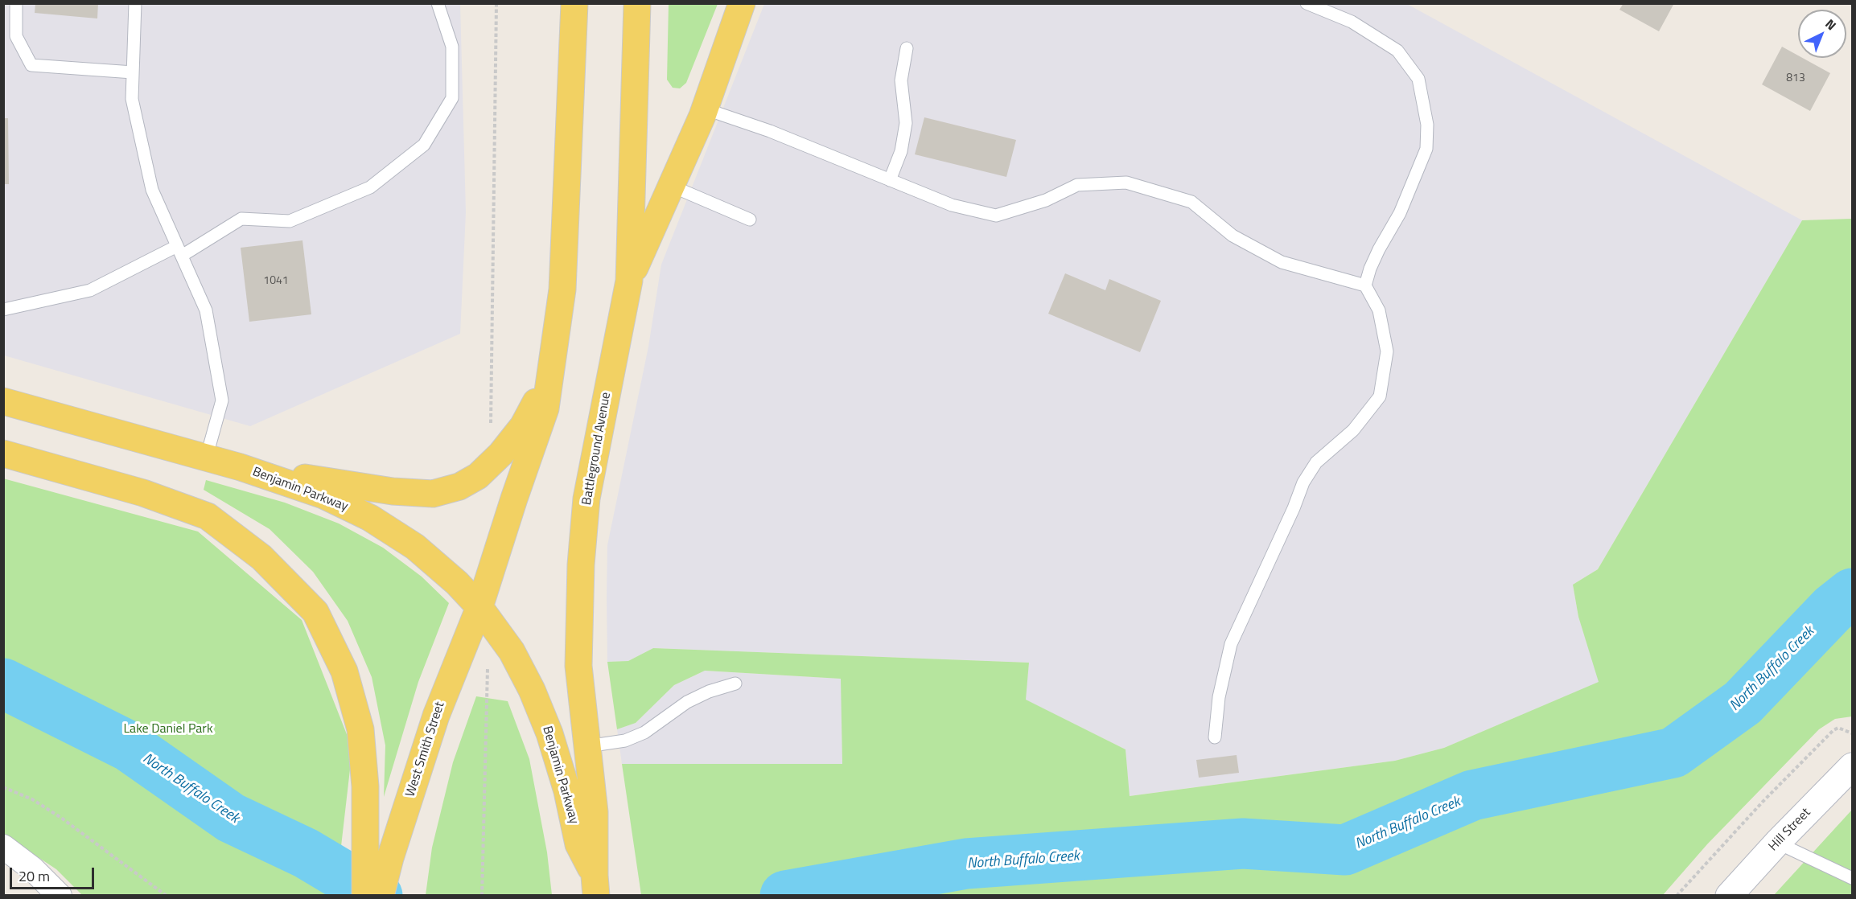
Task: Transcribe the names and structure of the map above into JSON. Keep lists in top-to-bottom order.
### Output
{
  "streets": {
    "main road": ["Battleground Avenue", "Benjamin Parkway", "West Smith Street"],
    "street": ["Hill Street"]
  },
  "crossings": [
    ["Battleground Avenue", "Benjamin Parkway"],
    ["Benjamin Parkway", "West Smith Street"]
  ],
  "water": ["North Buffalo Creek"],
  "parks": ["Lake Daniel Park"],
  "house_numbers": ["813", "1041"],
  "scale_bar": "20 m",
  "north": "top right"
}
